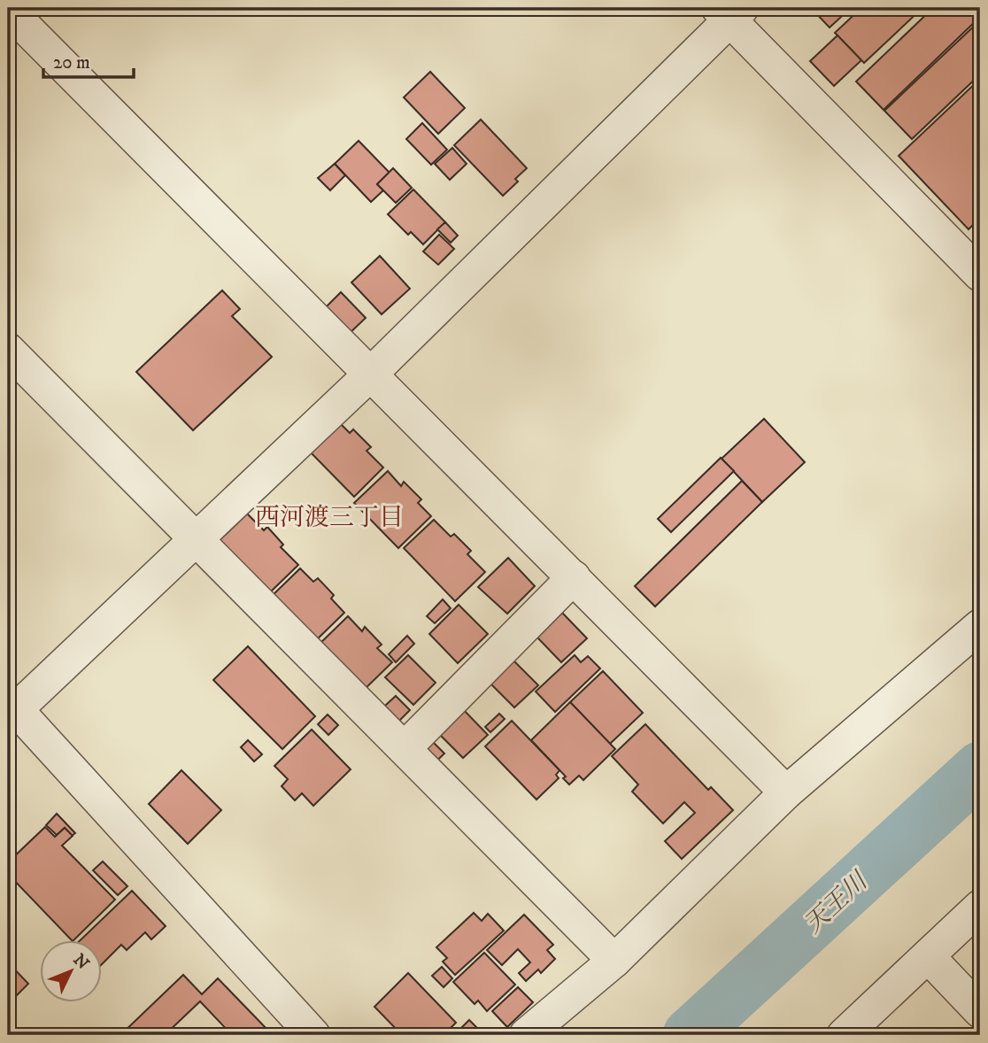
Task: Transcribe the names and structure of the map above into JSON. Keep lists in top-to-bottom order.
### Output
{
  "districts": ["西河渡三丁目"],
  "water": ["天王川"],
  "scale_bar": "20 m",
  "north": "top right"
}
